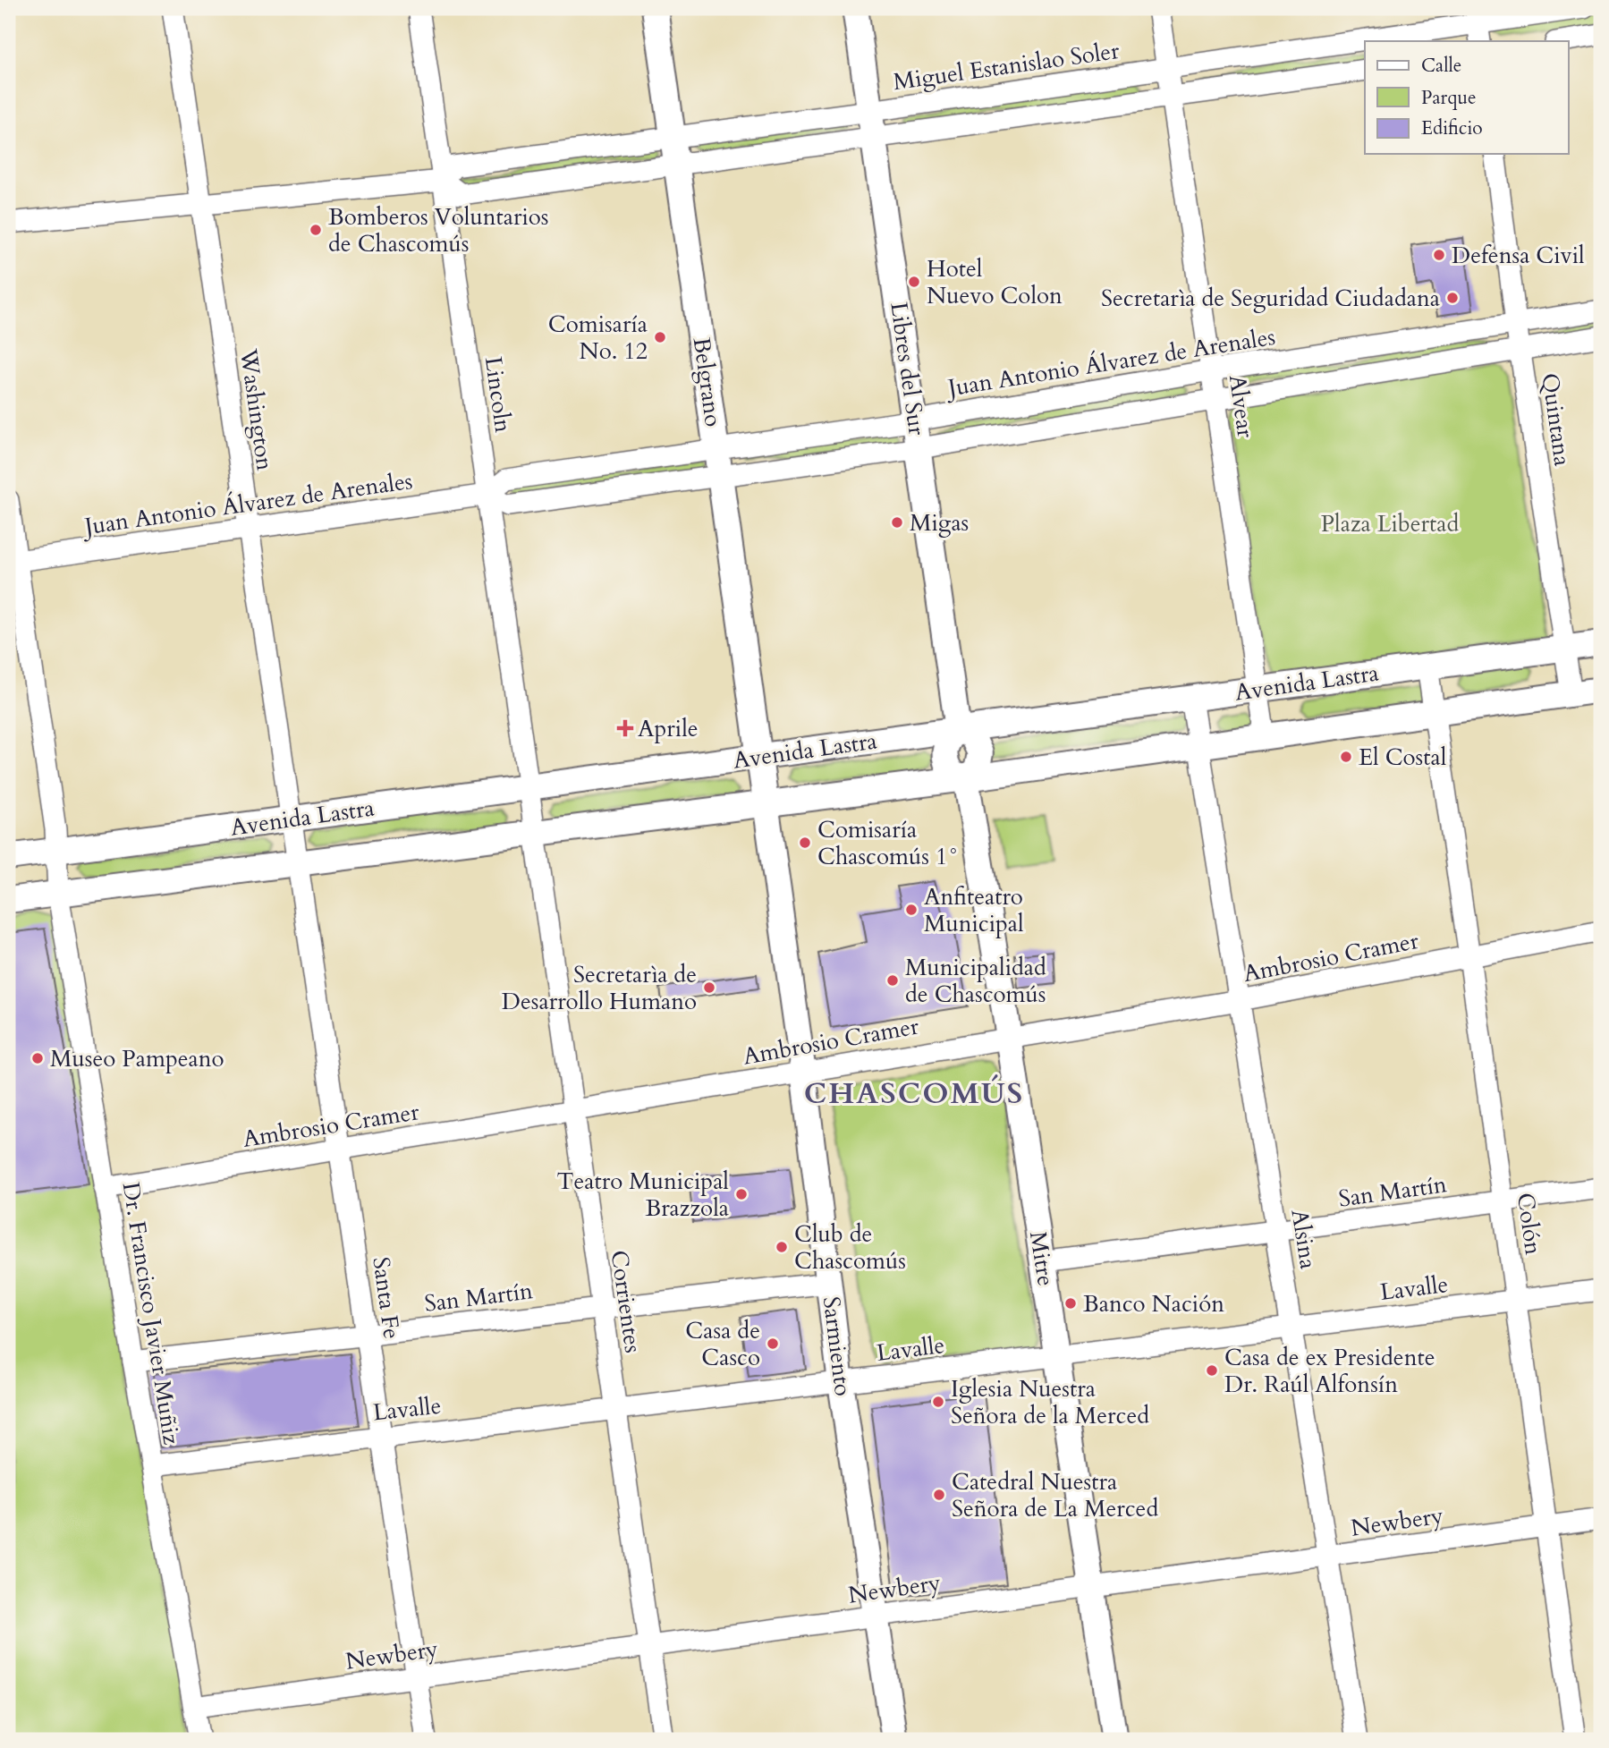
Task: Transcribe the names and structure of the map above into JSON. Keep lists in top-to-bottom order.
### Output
{
  "streets": {
    "main road": [
      "Libres del Sur",
      "Belgrano",
      "Avenida Lastra",
      "Mitre",
      "Sarmiento"
    ],
    "street": [
      "Miguel Estanislao Soler",
      "Juan Antonio Álvarez de Arenales",
      "Lincoln",
      "Alvear",
      "Washington",
      "Quintana",
      "Ambrosio Cramer",
      "San Martín",
      "Colón",
      "Alsina",
      "Lavalle",
      "Santa Fe",
      "Corrientes",
      "Dr. Francisco Javier Muñiz",
      "Newbery"
    ]
  },
  "crossings": [
    ["Miguel Estanislao Soler", "Libres del Sur"],
    ["Miguel Estanislao Soler", "Belgrano"],
    ["Miguel Estanislao Soler", "Lincoln"],
    ["Miguel Estanislao Soler", "Alvear"],
    ["Miguel Estanislao Soler", "Washington"],
    ["Juan Antonio Álvarez de Arenales", "Libres del Sur"],
    ["Juan Antonio Álvarez de Arenales", "Belgrano"],
    ["Juan Antonio Álvarez de Arenales", "Lincoln"],
    ["Juan Antonio Álvarez de Arenales", "Alvear"],
    ["Juan Antonio Álvarez de Arenales", "Washington"],
    ["Juan Antonio Álvarez de Arenales", "Quintana"],
    ["Juan Antonio Álvarez de Arenales", "Dr. Francisco Javier Muñiz"],
    ["Libres del Sur", "Avenida Lastra"],
    ["Belgrano", "Avenida Lastra"],
    ["Belgrano", "Sarmiento"],
    ["Lincoln", "Avenida Lastra"],
    ["Lincoln", "Corrientes"],
    ["Alvear", "Avenida Lastra"],
    ["Washington", "Avenida Lastra"],
    ["Washington", "Santa Fe"],
    ["Quintana", "Avenida Lastra"],
    ["Avenida Lastra", "Colón"],
    ["Avenida Lastra", "Alsina"],
    ["Avenida Lastra", "Mitre"],
    ["Avenida Lastra", "Santa Fe"],
    ["Avenida Lastra", "Corrientes"],
    ["Avenida Lastra", "Dr. Francisco Javier Muñiz"],
    ["Avenida Lastra", "Sarmiento"],
    ["Ambrosio Cramer", "Colón"],
    ["Ambrosio Cramer", "Alsina"],
    ["Ambrosio Cramer", "Mitre"],
    ["Ambrosio Cramer", "Santa Fe"],
    ["Ambrosio Cramer", "Corrientes"],
    ["Ambrosio Cramer", "Dr. Francisco Javier Muñiz"],
    ["Ambrosio Cramer", "Sarmiento"],
    ["San Martín", "Colón"],
    ["San Martín", "Alsina"],
    ["San Martín", "Mitre"],
    ["San Martín", "Santa Fe"],
    ["San Martín", "Corrientes"],
    ["San Martín", "Dr. Francisco Javier Muñiz"],
    ["San Martín", "Sarmiento"],
    ["Colón", "Lavalle"],
    ["Colón", "Newbery"],
    ["Alsina", "Lavalle"],
    ["Alsina", "Newbery"],
    ["Mitre", "Lavalle"],
    ["Mitre", "Newbery"],
    ["Lavalle", "Santa Fe"],
    ["Lavalle", "Corrientes"],
    ["Lavalle", "Dr. Francisco Javier Muñiz"],
    ["Lavalle", "Sarmiento"],
    ["Santa Fe", "Newbery"],
    ["Corrientes", "Newbery"],
    ["Dr. Francisco Javier Muñiz", "Newbery"],
    ["Sarmiento", "Newbery"]
  ],
  "districts": ["CHASCOMÚS"],
  "parks": ["Plaza Libertad"],
  "places": {
    "other": [
      "Bomberos Voluntarios de Chascomús",
      "Defensa Civil",
      "Hotel Nuevo Colon",
      "Secretarìa de Seguridad Ciudadana",
      "Comisaría No. 12",
      "Migas",
      "El Costal",
      "Comisaría Chascomús 1°",
      "Anfiteatro Municipal",
      "Municipalidad de Chascomús",
      "Secretarìa de Desarrollo Humano",
      "Museo Pampeano",
      "Teatro Municipal Brazzola",
      "Club de Chascomús",
      "Banco Nación",
      "Casa de Casco",
      "Casa de ex Presidente Dr. Raúl Alfonsín",
      "Iglesia Nuestra Señora de la Merced",
      "Catedral Nuestra Señora de La Merced"
    ],
    "health": ["Aprile"]
  },
  "legend": ["Calle", "Parque", "Edificio"]
}
